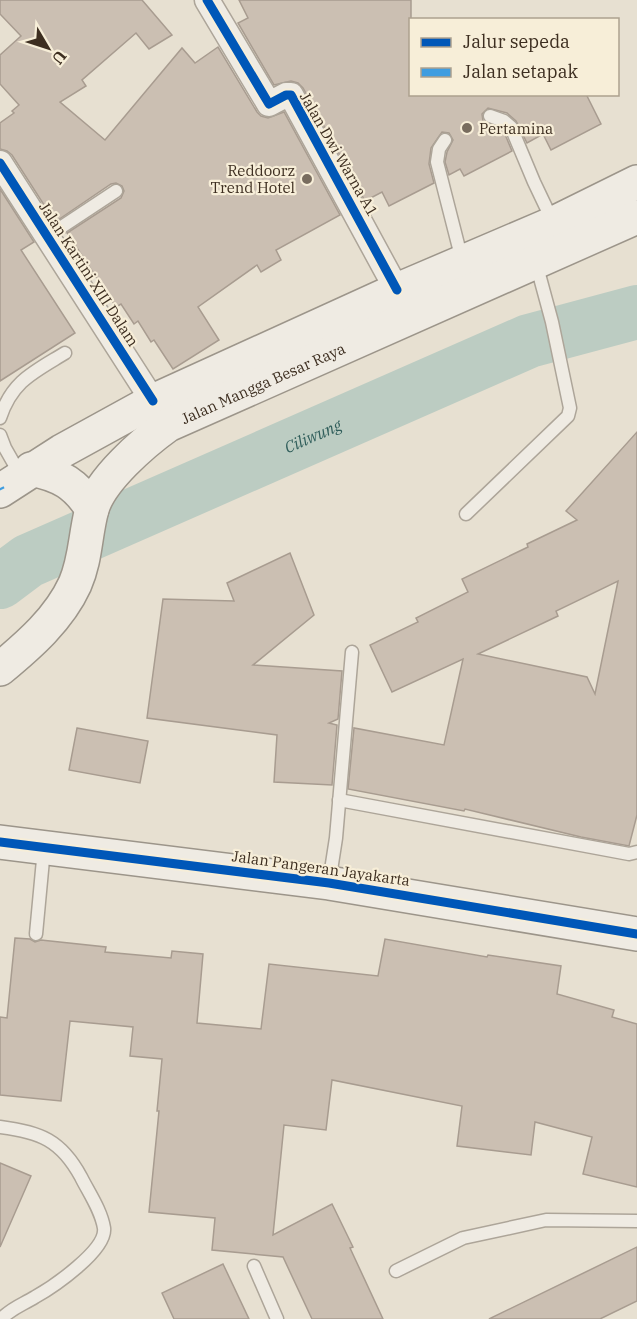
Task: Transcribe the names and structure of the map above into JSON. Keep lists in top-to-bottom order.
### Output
{
  "streets": {
    "main road": ["Jalan Mangga Besar Raya", "Jalan Pangeran Jayakarta"],
    "street": ["Jalan Dwi Warna A1", "Jalan Kartini XIII Dalam"]
  },
  "crossings": [
    ["Jalan Dwi Warna A1", "Jalan Mangga Besar Raya"],
    ["Jalan Kartini XIII Dalam", "Jalan Mangga Besar Raya"]
  ],
  "water": ["Ciliwung"],
  "places": ["Pertamina", "Reddoorz Trend Hotel"],
  "legend": ["Jalur sepeda", "Jalan setapak"],
  "north": "bottom right"
}
